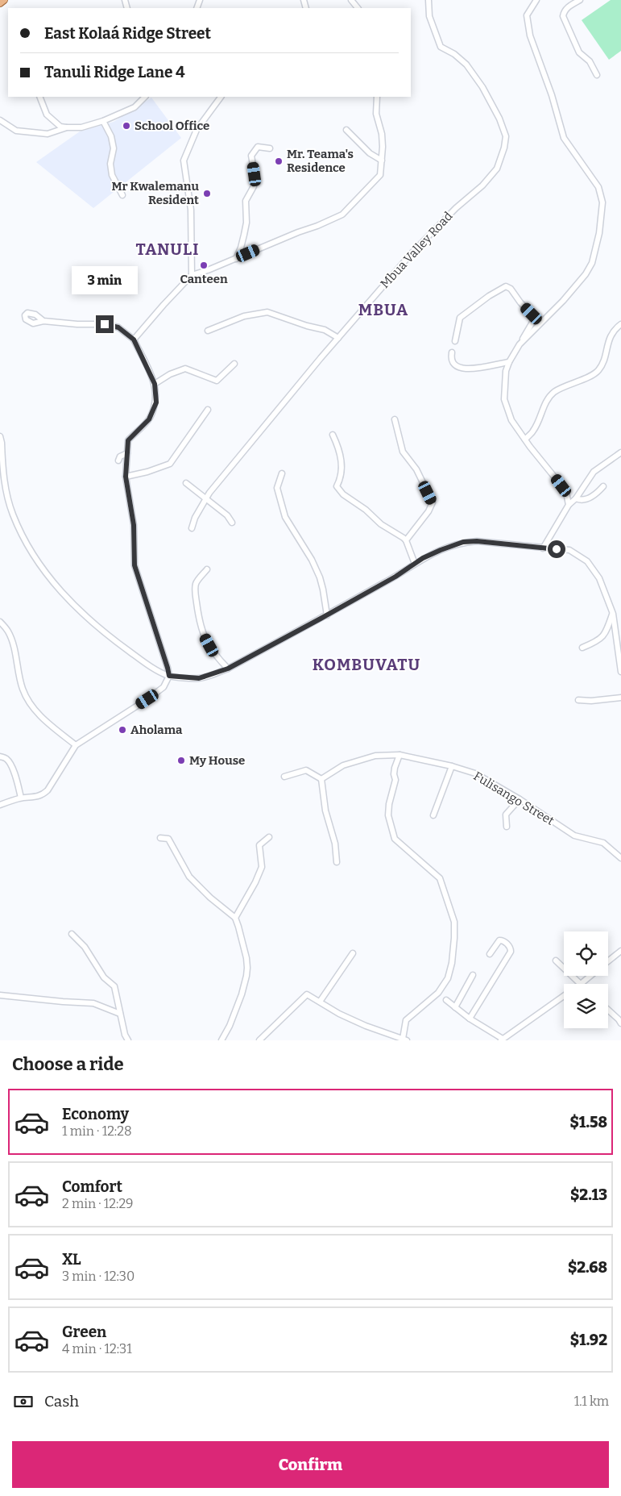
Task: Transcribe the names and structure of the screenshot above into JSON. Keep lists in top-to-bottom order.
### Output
{
  "streets": {
    "street": ["Mbua Valley Road", "Fulisango Street"]
  },
  "districts": ["TANULI", "MBUA", "KOMBUVATU"],
  "places": [
    "School Office",
    "Mr. Teama's Residence",
    "Mr Kwalemanu Resident",
    "Canteen",
    "Aholama",
    "My House"
  ],
  "page": {
    "banner": ["East Kolaá Ridge Street", "Tanuli Ridge Lane 4"],
    "bubble": "3 min",
    "heading": "Choose a ride",
    "list": [
      {
        "name": "Economy",
        "note": "1 min · 12:28",
        "value": "$1.58"
      },
      {
        "name": "Comfort",
        "note": "2 min · 12:29",
        "value": "$2.13"
      },
      {
        "name": "XL",
        "note": "3 min · 12:30",
        "value": "$2.68"
      },
      {
        "name": "Green",
        "note": "4 min · 12:31",
        "value": "$1.92"
      }
    ],
    "pay": ["Cash", "1.1 km"],
    "buttons": "Confirm"
  }
}
